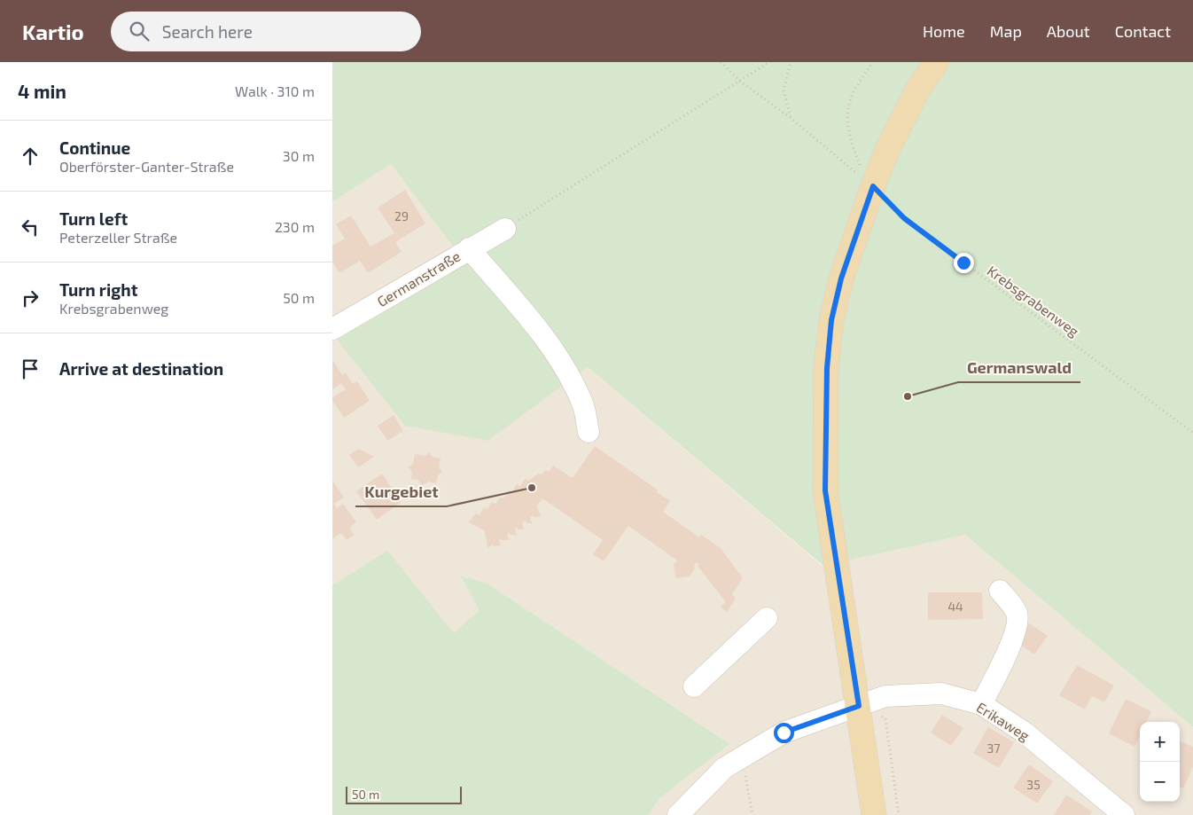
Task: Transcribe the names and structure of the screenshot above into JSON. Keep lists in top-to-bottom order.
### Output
{
  "streets": {
    "street": ["Germanstraße", "Erikaweg"],
    "path": ["Krebsgrabenweg"]
  },
  "places": ["Germanswald", "Kurgebiet"],
  "house_numbers": [
    "29",
    "44",
    "37",
    "35"
  ],
  "scale_bar": "50 m",
  "page": {
    "header": "Kartio",
    "search": "Search here",
    "nav": [
      "Home",
      "Map",
      "About",
      "Contact"
    ],
    "heading": ["4 min", "Walk · 310 m"],
    "list": [
      ["Continue", "Oberförster-Ganter-Straße", "30 m"],
      ["Turn left", "Peterzeller Straße", "230 m"],
      ["Turn right", "Krebsgrabenweg", "50 m"],
      "Arrive at destination"
    ],
    "map_buttons": ["+", "−"],
    "scale": "50 m"
  }
}
